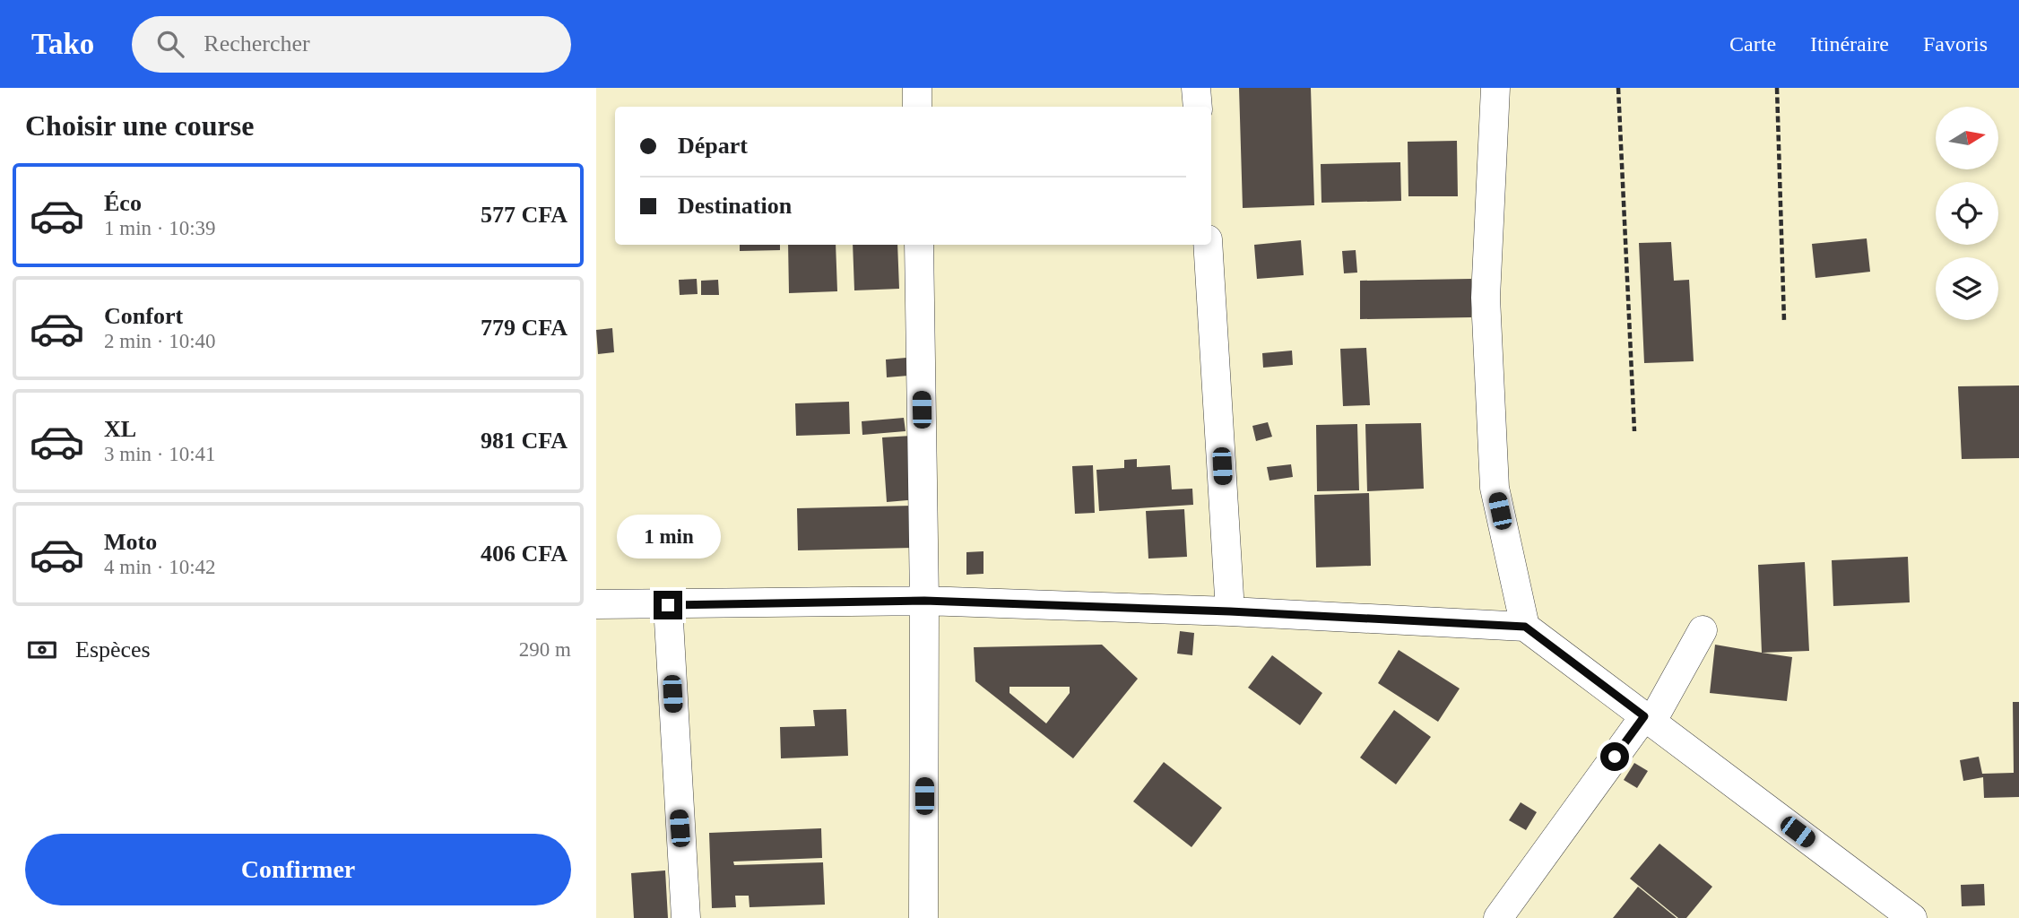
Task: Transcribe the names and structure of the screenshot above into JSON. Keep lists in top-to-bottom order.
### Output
{
  "north": "right",
  "page": {
    "header": "Tako",
    "search": "Rechercher",
    "nav": ["Carte", "Itinéraire", "Favoris"],
    "heading": "Choisir une course",
    "banner": ["Départ", "Destination"],
    "list": [
      {
        "name": "Éco",
        "note": "1 min · 10:39",
        "value": "577 CFA"
      },
      {
        "name": "Confort",
        "note": "2 min · 10:40",
        "value": "779 CFA"
      },
      {
        "name": "XL",
        "note": "3 min · 10:41",
        "value": "981 CFA"
      },
      {
        "name": "Moto",
        "note": "4 min · 10:42",
        "value": "406 CFA"
      }
    ],
    "bubble": "1 min",
    "pay": ["Espèces", "290 m"],
    "buttons": "Confirmer"
  }
}
